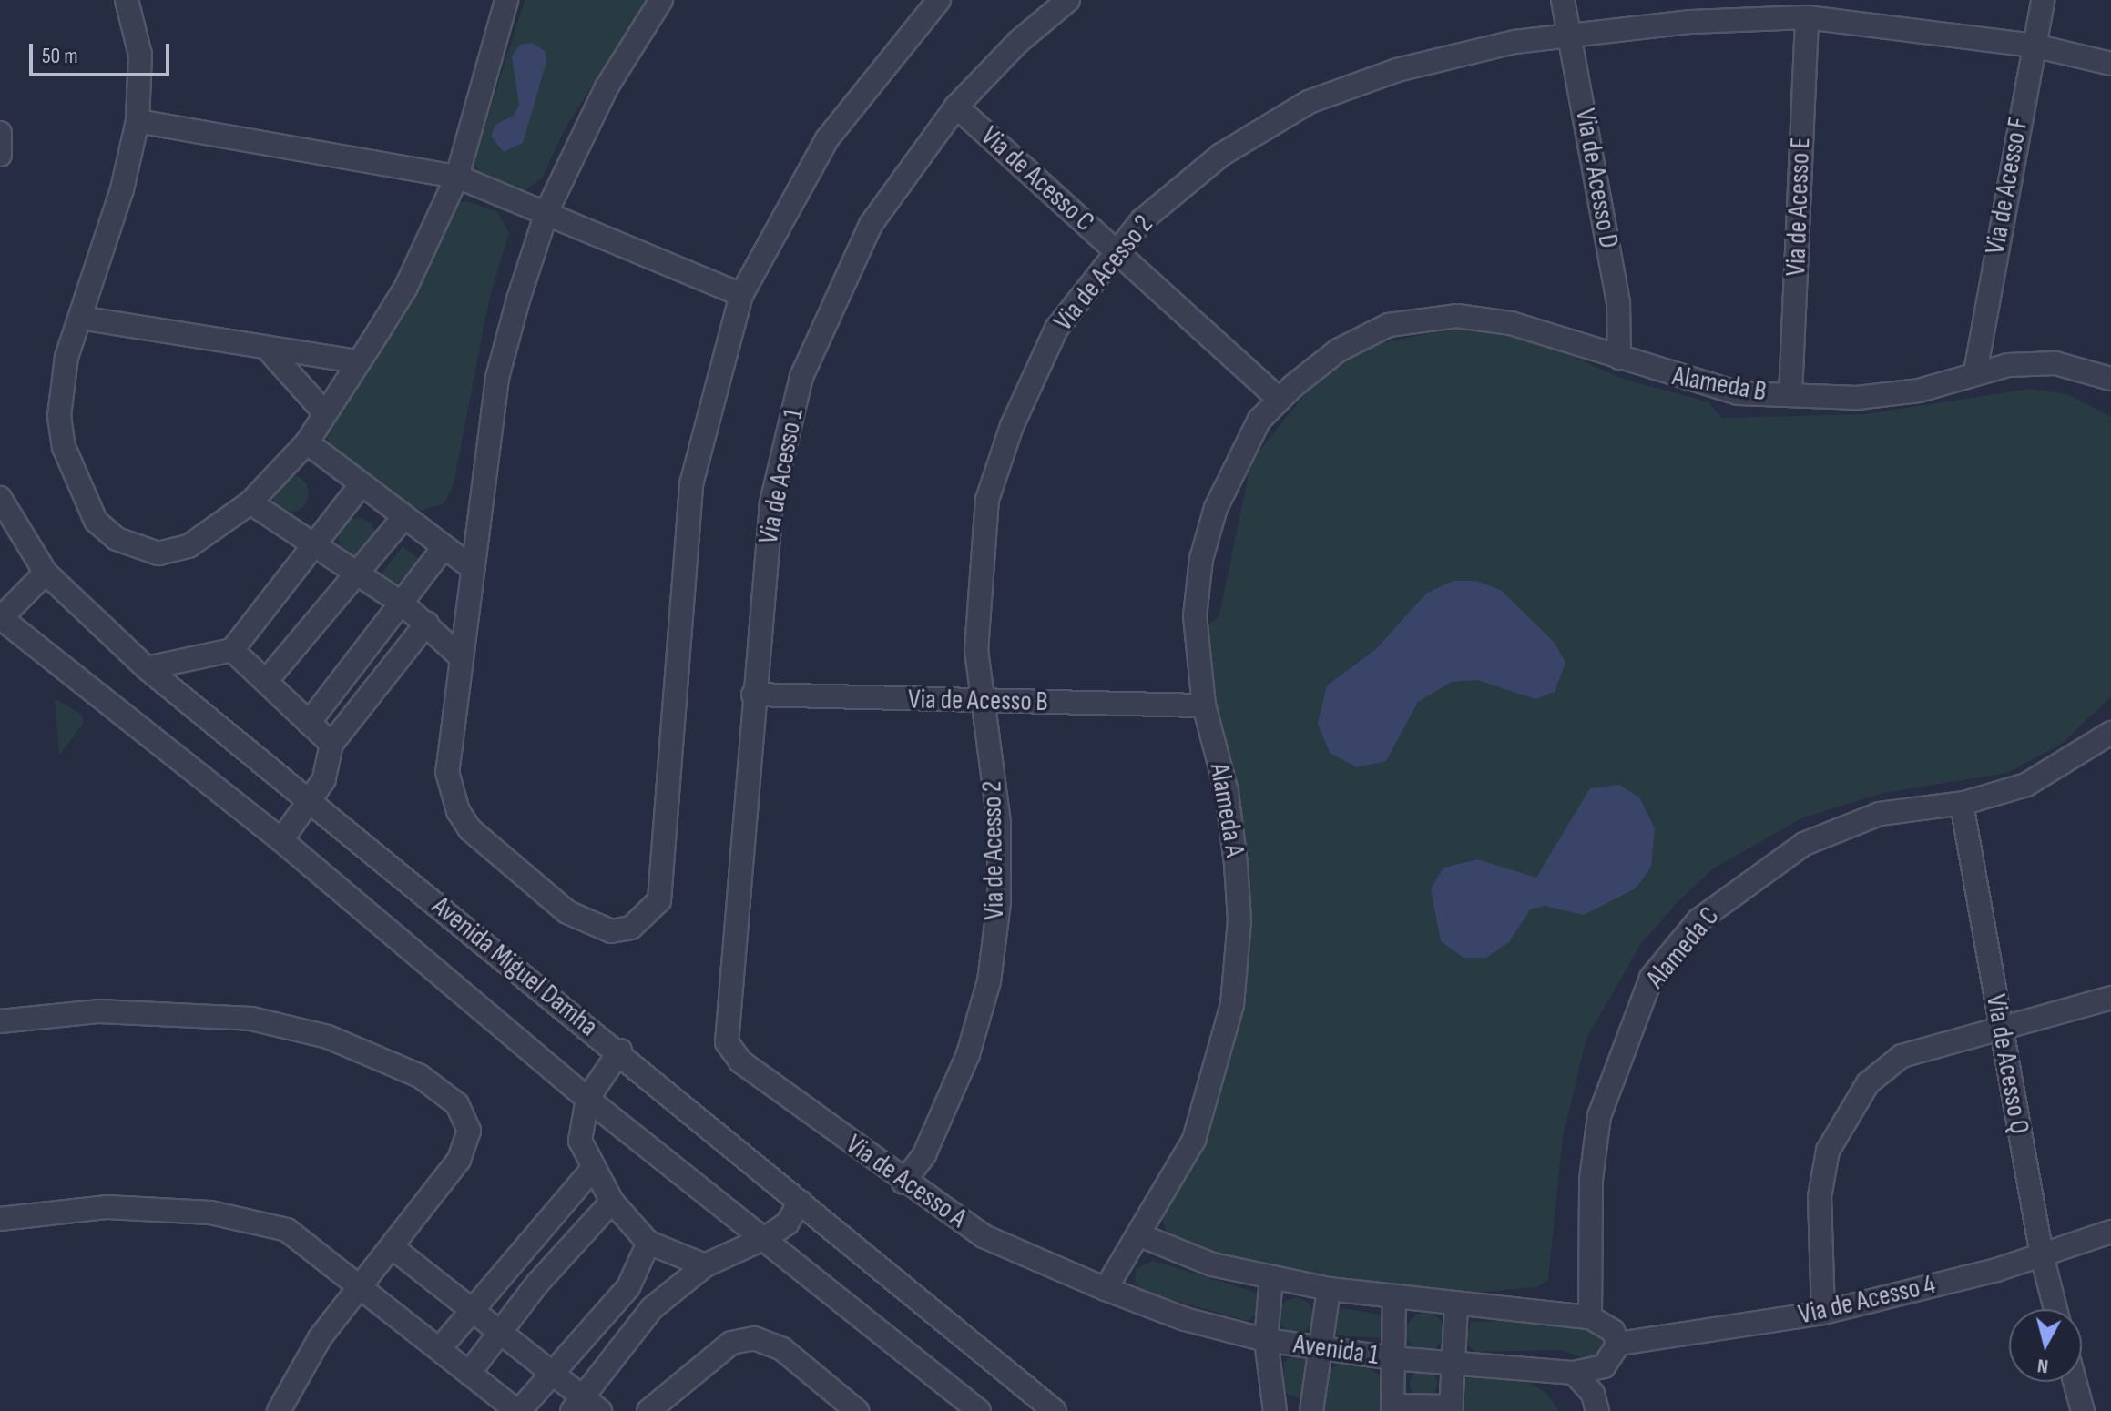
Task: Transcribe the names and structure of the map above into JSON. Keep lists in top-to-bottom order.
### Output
{
  "streets": {
    "street": [
      "Via de Acesso D",
      "Via de Acesso C",
      "Via de Acesso F",
      "Via de Acesso E",
      "Via de Acesso 2",
      "Alameda B",
      "Via de Acesso 1",
      "Via de Acesso B",
      "Alameda A",
      "Alameda C",
      "Avenida Miguel Damha",
      "Via de Acesso Q",
      "Via de Acesso A",
      "Via de Acesso 4",
      "Avenida 1"
    ]
  },
  "crossings": [
    ["Via de Acesso D", "Via de Acesso 2"],
    ["Via de Acesso D", "Alameda B"],
    ["Via de Acesso C", "Via de Acesso 2"],
    ["Via de Acesso C", "Via de Acesso 1"],
    ["Via de Acesso C", "Alameda A"],
    ["Via de Acesso F", "Via de Acesso 2"],
    ["Via de Acesso F", "Alameda B"],
    ["Via de Acesso E", "Via de Acesso 2"],
    ["Via de Acesso E", "Alameda B"],
    ["Via de Acesso 2", "Via de Acesso B"],
    ["Via de Acesso 2", "Via de Acesso A"],
    ["Alameda B", "Alameda A"],
    ["Via de Acesso 1", "Via de Acesso B"],
    ["Via de Acesso 1", "Via de Acesso A"],
    ["Via de Acesso B", "Alameda A"],
    ["Alameda A", "Via de Acesso A"],
    ["Alameda A", "Avenida 1"],
    ["Alameda C", "Via de Acesso Q"],
    ["Via de Acesso Q", "Via de Acesso 4"],
    ["Via de Acesso A", "Avenida 1"]
  ],
  "scale_bar": "50 m",
  "north": "bottom"
}
